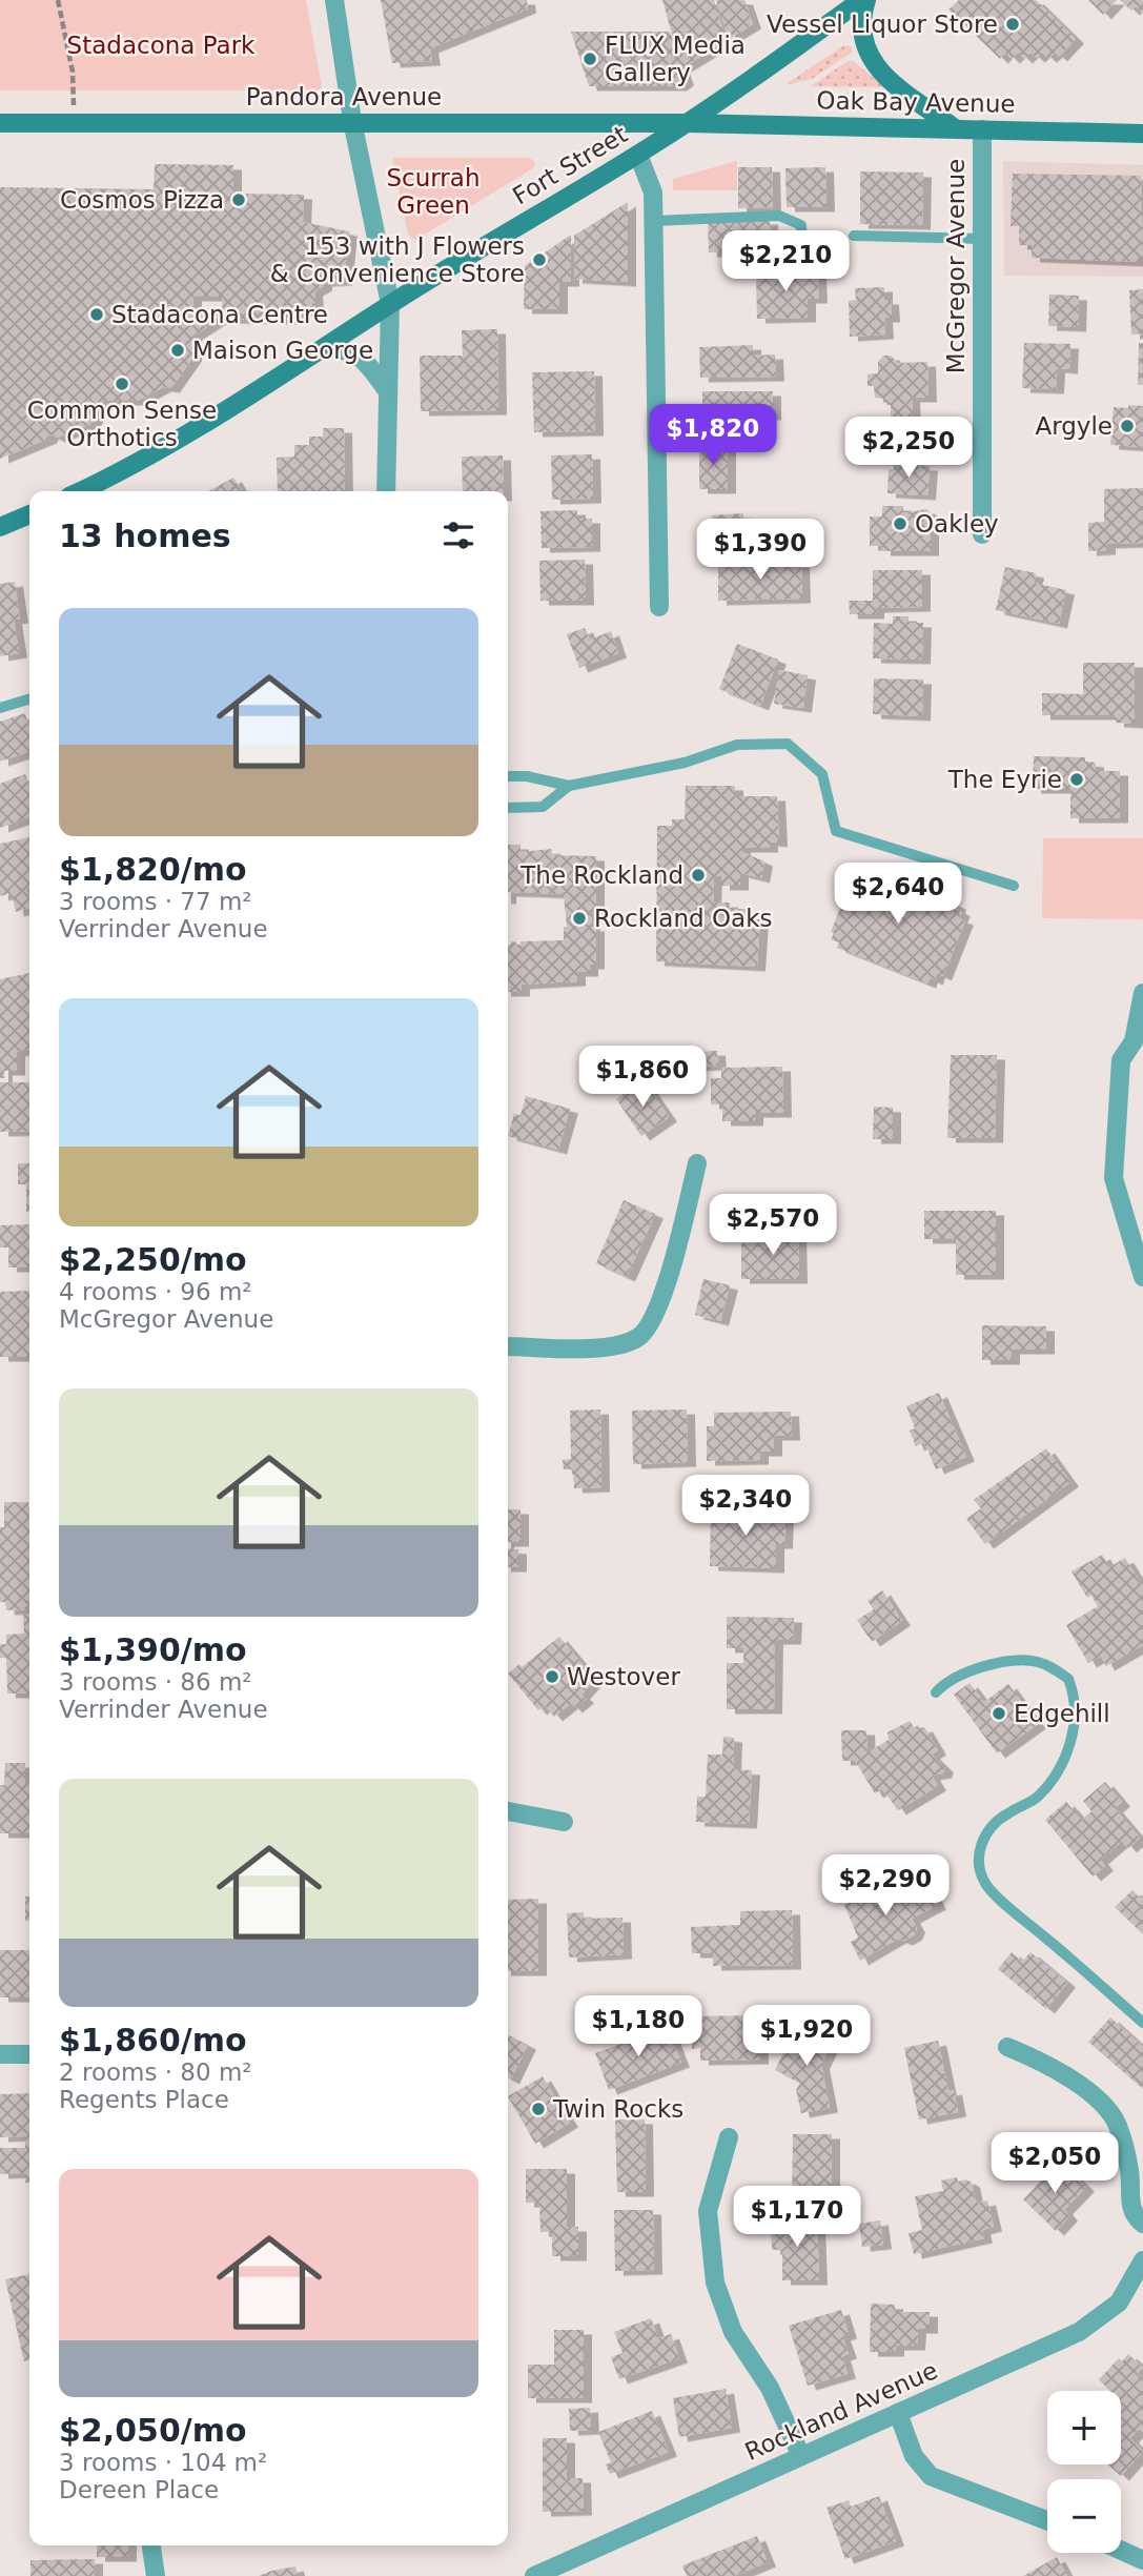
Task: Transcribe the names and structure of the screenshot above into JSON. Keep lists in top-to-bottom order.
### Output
{
  "streets": {
    "main road": ["Pandora Avenue", "Oak Bay Avenue", "Fort Street"],
    "street": ["McGregor Avenue", "Rockland Avenue"]
  },
  "crossings": [
    ["Pandora Avenue", "Oak Bay Avenue"],
    ["Pandora Avenue", "Fort Street"],
    ["Oak Bay Avenue", "Fort Street"],
    ["Oak Bay Avenue", "McGregor Avenue"]
  ],
  "parks": ["Stadacona Park", "Scurrah Green"],
  "places": [
    "Vessel Liquor Store",
    "FLUX Media Gallery",
    "Cosmos Pizza",
    "153 with J Flowers & Convenience Store",
    "Stadacona Centre",
    "Maison George",
    "Common Sense Orthotics",
    "Argyle",
    "Oakley",
    "The Eyrie",
    "The Rockland",
    "Rockland Oaks",
    "Westover",
    "Edgehill",
    "Twin Rocks"
  ],
  "page": {
    "price": [
      "$2,210",
      "$1,820",
      "$2,250",
      "$1,390",
      "$2,640",
      "$1,860",
      "$2,570",
      "$2,340",
      "$2,290",
      "$1,180",
      "$1,920",
      "$2,050",
      "$1,170"
    ],
    "heading": "13 homes",
    "list": [
      {
        "name": "$1,820/mo",
        "note": "3 rooms · 77 m² · Verrinder Avenue"
      },
      {
        "name": "$2,250/mo",
        "note": "4 rooms · 96 m² · McGregor Avenue"
      },
      {
        "name": "$1,390/mo",
        "note": "3 rooms · 86 m² · Verrinder Avenue"
      },
      {
        "name": "$1,860/mo",
        "note": "2 rooms · 80 m² · Regents Place"
      },
      {
        "name": "$2,050/mo",
        "note": "3 rooms · 104 m² · Dereen Place"
      }
    ],
    "map_buttons": ["+", "−"]
  }
}
